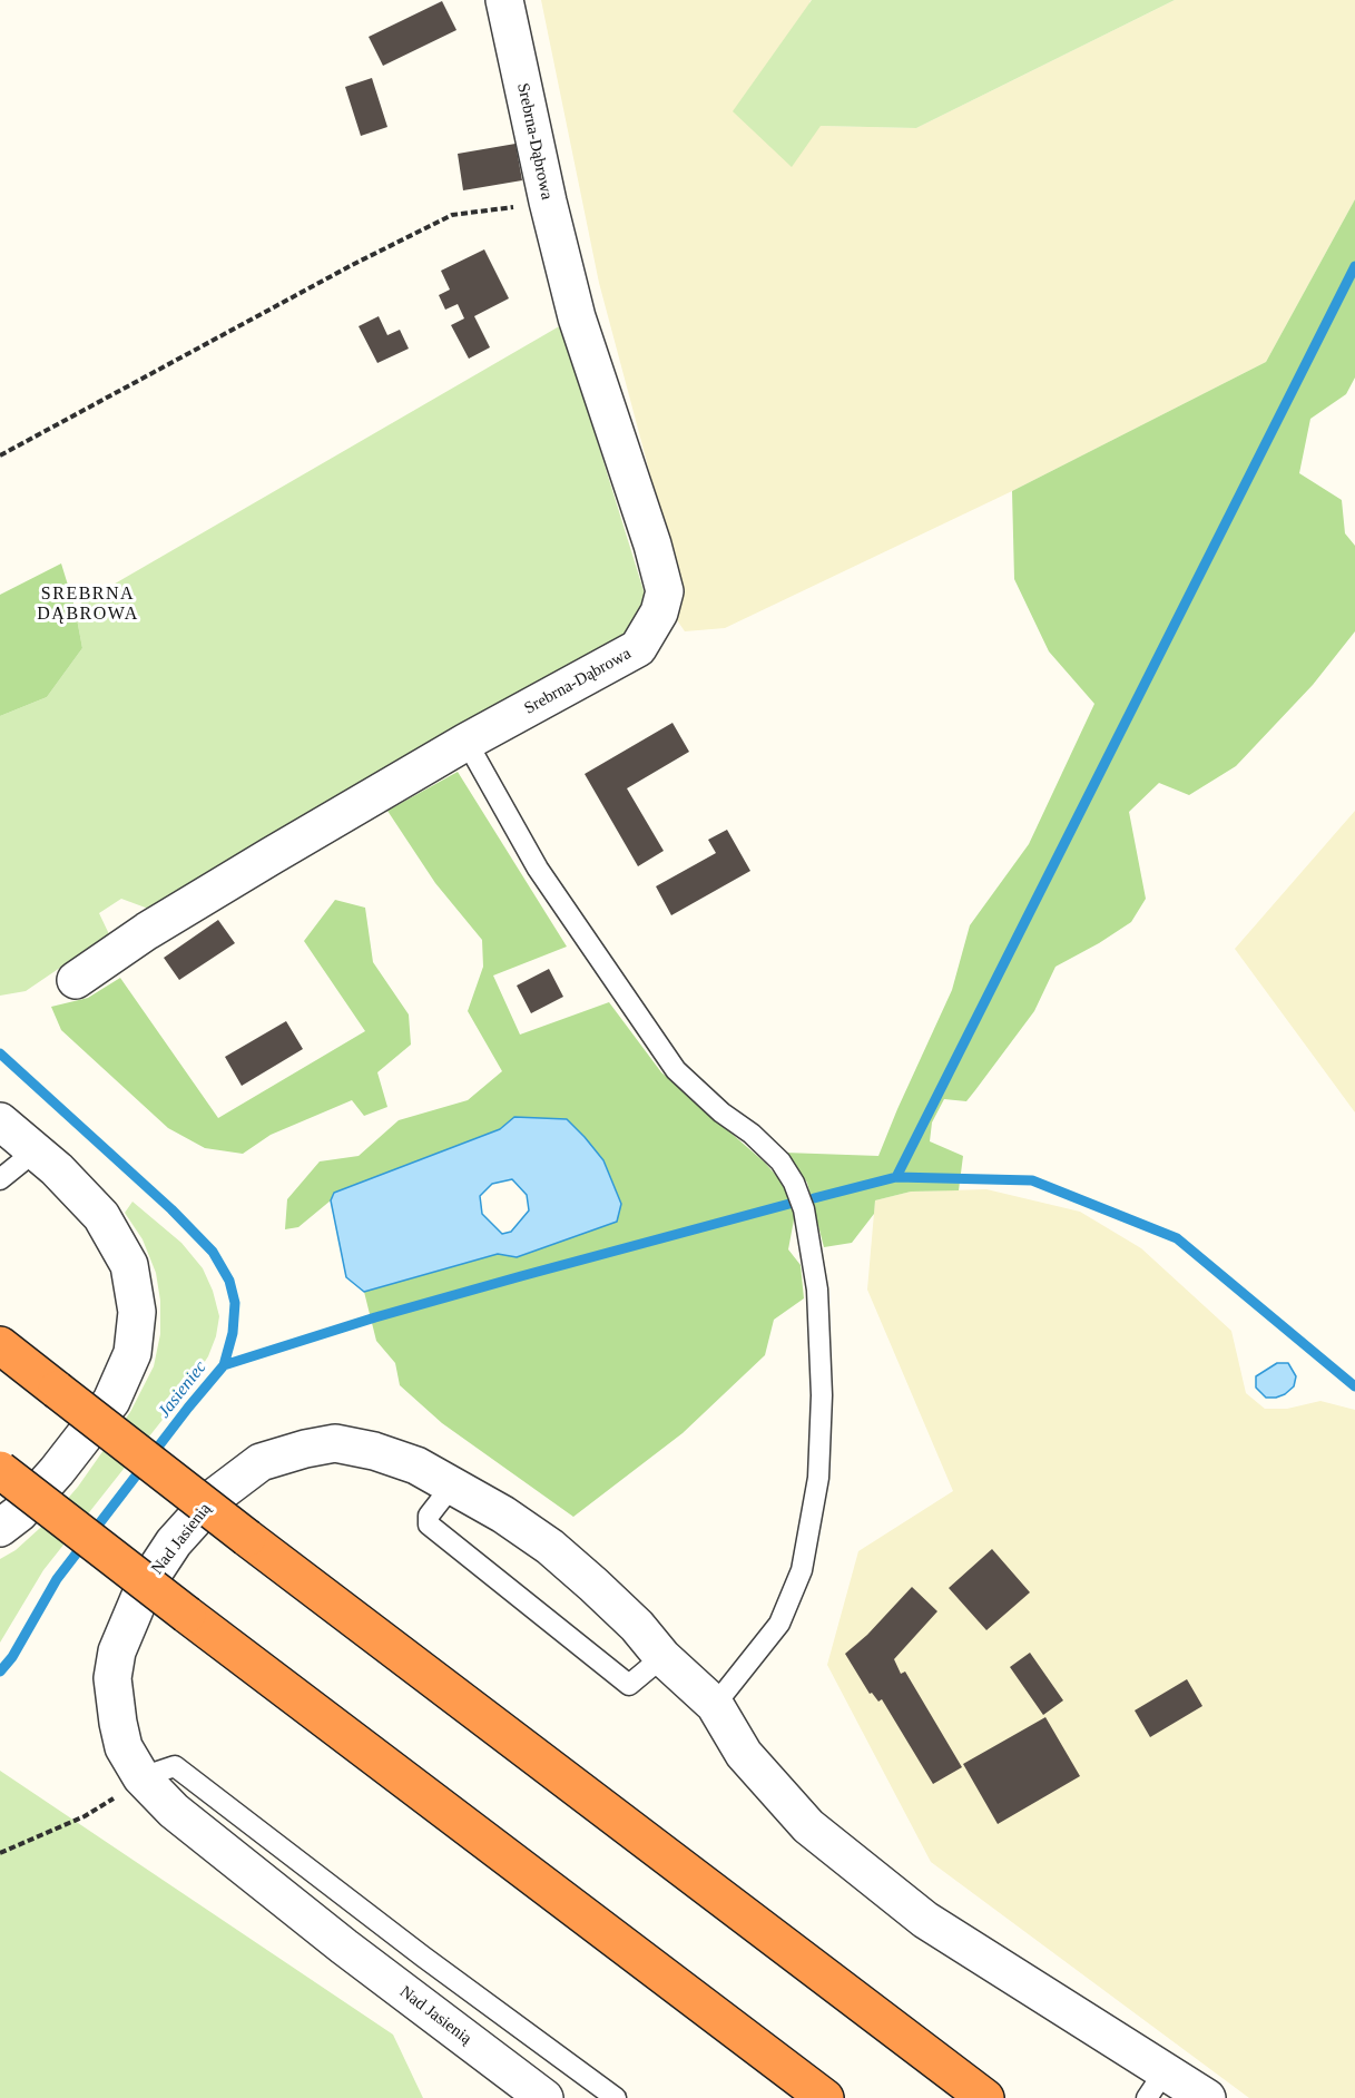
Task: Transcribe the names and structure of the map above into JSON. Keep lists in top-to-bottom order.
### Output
{
  "streets": {
    "street": ["Srebrna-Dąbrowa", "Nad Jasienią"]
  },
  "districts": ["SREBRNA DĄBROWA"],
  "water": ["Jasieniec"]
}
